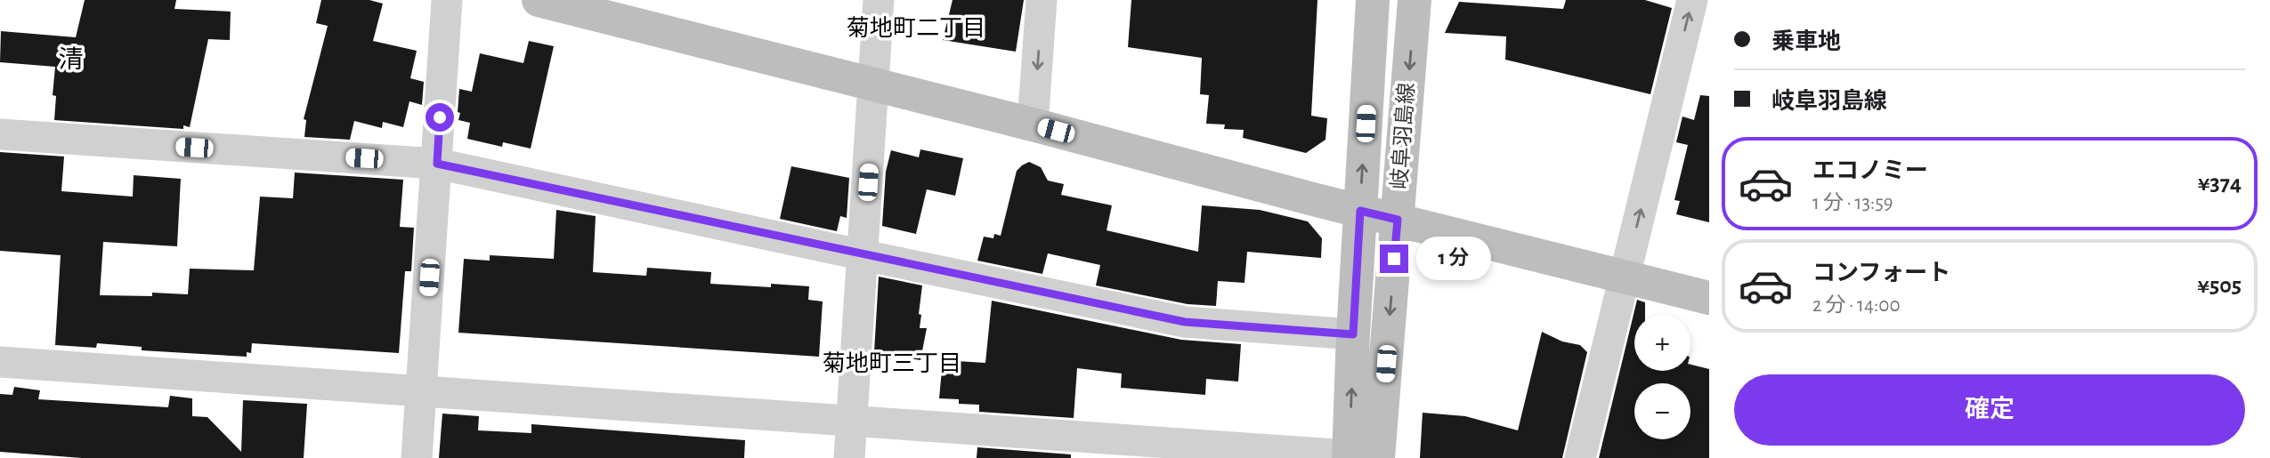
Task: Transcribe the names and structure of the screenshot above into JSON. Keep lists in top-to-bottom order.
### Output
{
  "streets": {
    "street": ["岐阜羽島線"]
  },
  "districts": ["菊地町二丁目", "清", "菊地町三丁目"],
  "page": {
    "banner": ["乗車地", "岐阜羽島線"],
    "list": [
      {
        "name": "エコノミー",
        "note": "1 分 · 13:59",
        "value": "¥374"
      },
      {
        "name": "コンフォート",
        "note": "2 分 · 14:00",
        "value": "¥505"
      }
    ],
    "bubble": "1 分",
    "map_buttons": ["+", "−"],
    "buttons": "確定"
  }
}
